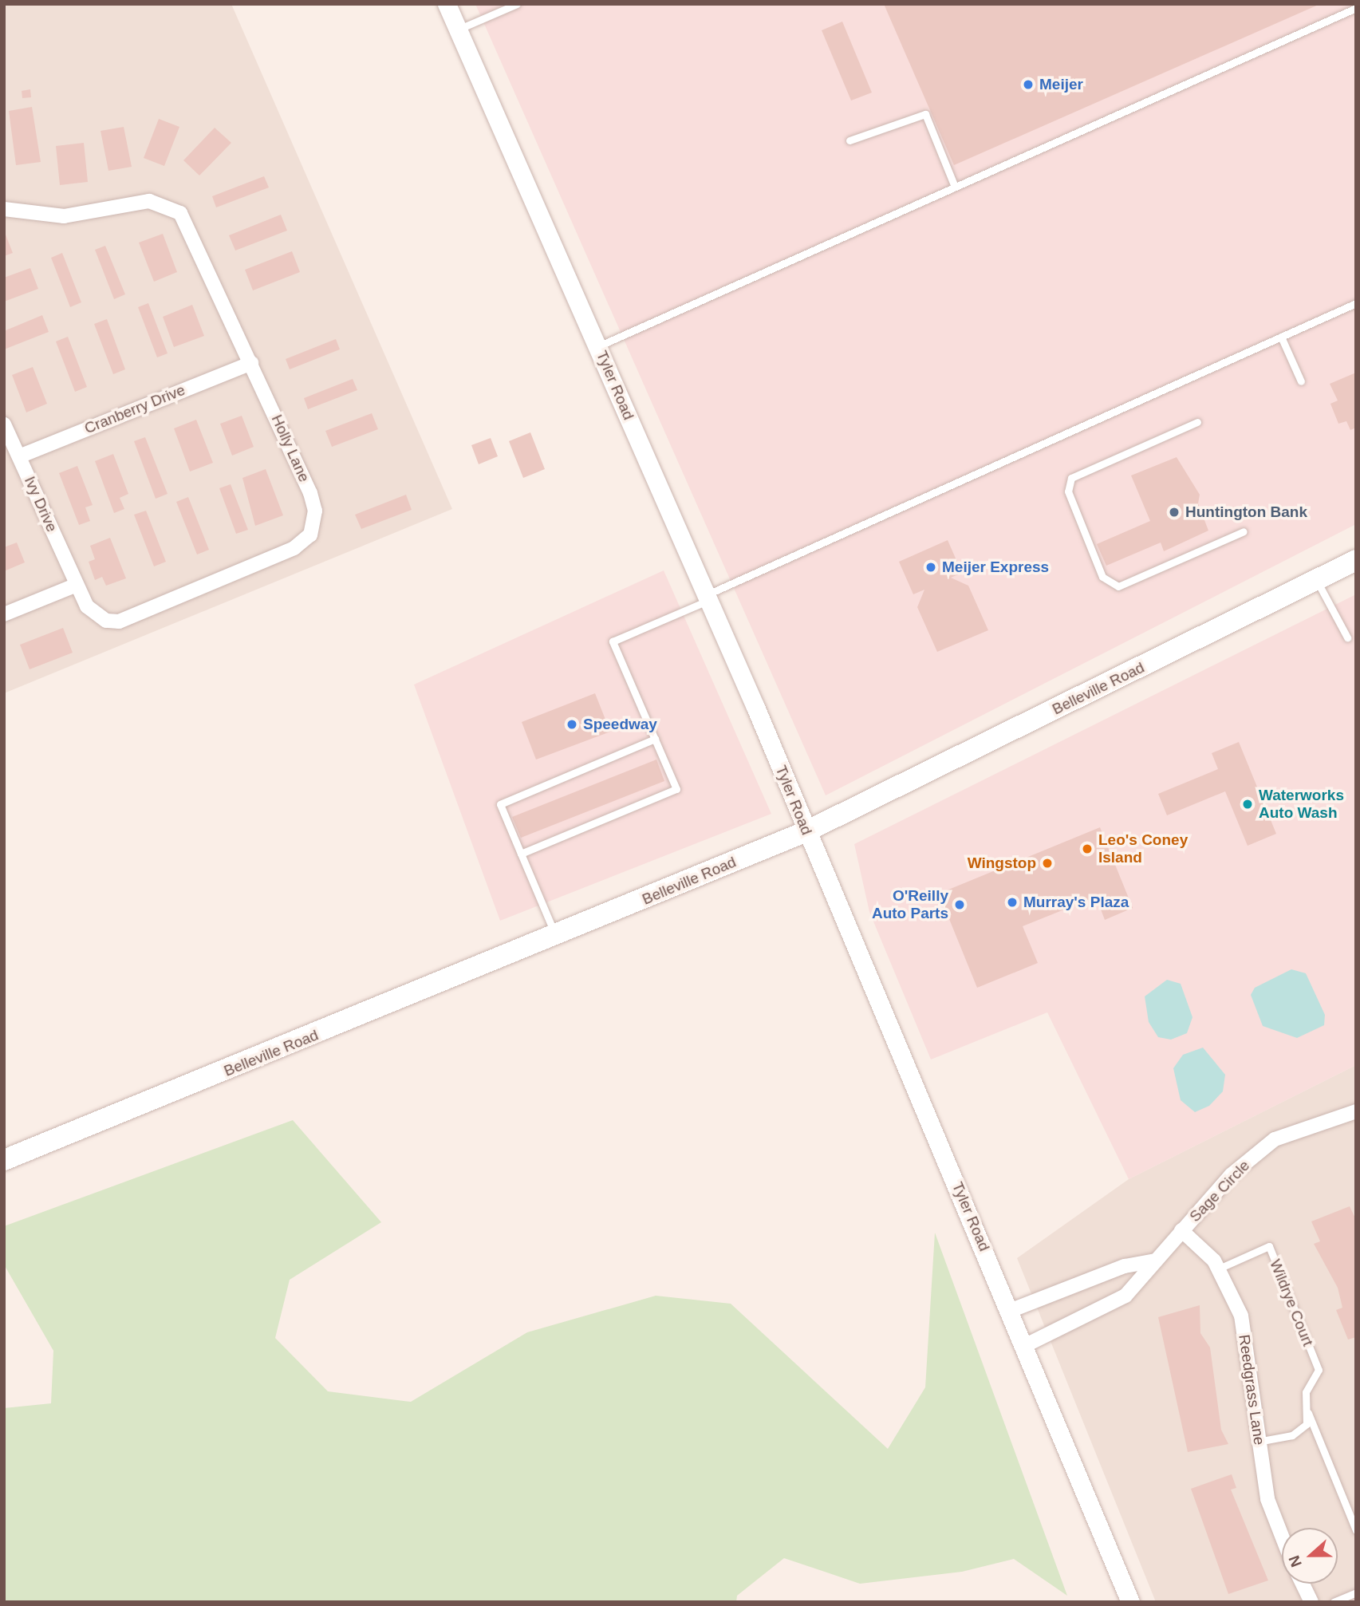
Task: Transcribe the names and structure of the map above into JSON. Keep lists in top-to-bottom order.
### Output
{
  "streets": {
    "main road": ["Belleville Road"],
    "street": [
      "Tyler Road",
      "Cranberry Drive",
      "Holly Lane",
      "Ivy Drive",
      "Sage Circle",
      "Reedgrass Lane"
    ],
    "lane": ["Wildrye Court"]
  },
  "crossings": [
    ["Tyler Road", "Belleville Road"],
    ["Tyler Road", "Sage Circle"],
    ["Cranberry Drive", "Holly Lane"],
    ["Cranberry Drive", "Ivy Drive"],
    ["Holly Lane", "Ivy Drive"],
    ["Sage Circle", "Reedgrass Lane"],
    ["Wildrye Court", "Reedgrass Lane"]
  ],
  "places": [
    "Meijer",
    "Huntington Bank",
    "Meijer Express",
    "Speedway",
    "Waterworks Auto Wash",
    "Leo's Coney Island",
    "Wingstop",
    "Murray's Plaza",
    "O'Reilly Auto Parts"
  ],
  "north": "left"
}
